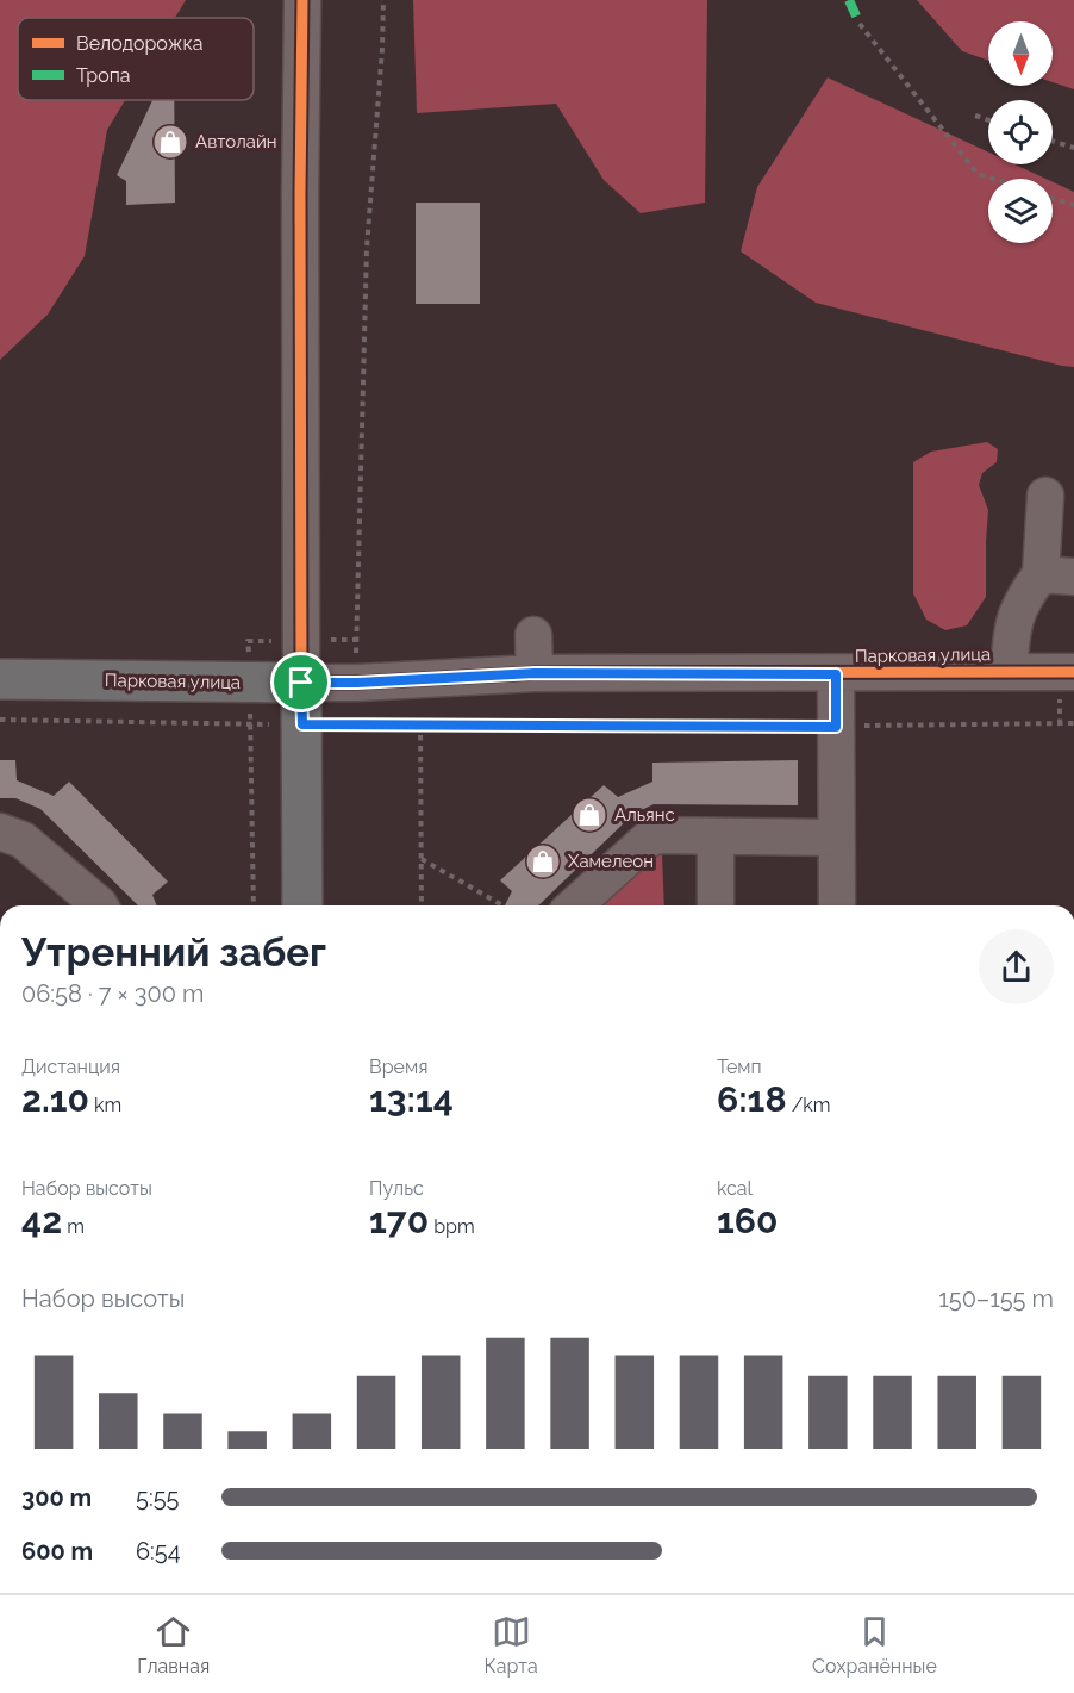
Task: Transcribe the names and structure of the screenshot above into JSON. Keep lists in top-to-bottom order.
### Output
{
  "streets": {
    "main road": ["Парковая улица"]
  },
  "places": {
    "shop": ["Автолайн", "Альянс", "Хамелеон"]
  },
  "legend": ["Велодорожка", "Тропа"],
  "north": "bottom",
  "page": {
    "heading": ["Утренний забег", "06:58 · 7 × 300 m"],
    "stats": [
      ["Дистанция", "2.10 km"],
      ["Время", "13:14"],
      ["Темп", "6:18 /km"],
      ["Набор высоты", "42 m"],
      ["Пульс", "170 bpm"],
      ["kcal", "160"]
    ],
    "chart": ["Набор высоты", "150–155 m"],
    "list": [
      {
        "name": "300 m",
        "note": "5:55"
      },
      {
        "name": "600 m",
        "note": "6:54"
      }
    ],
    "tabs": ["Главная", "Карта", "Сохранённые"]
  }
}
